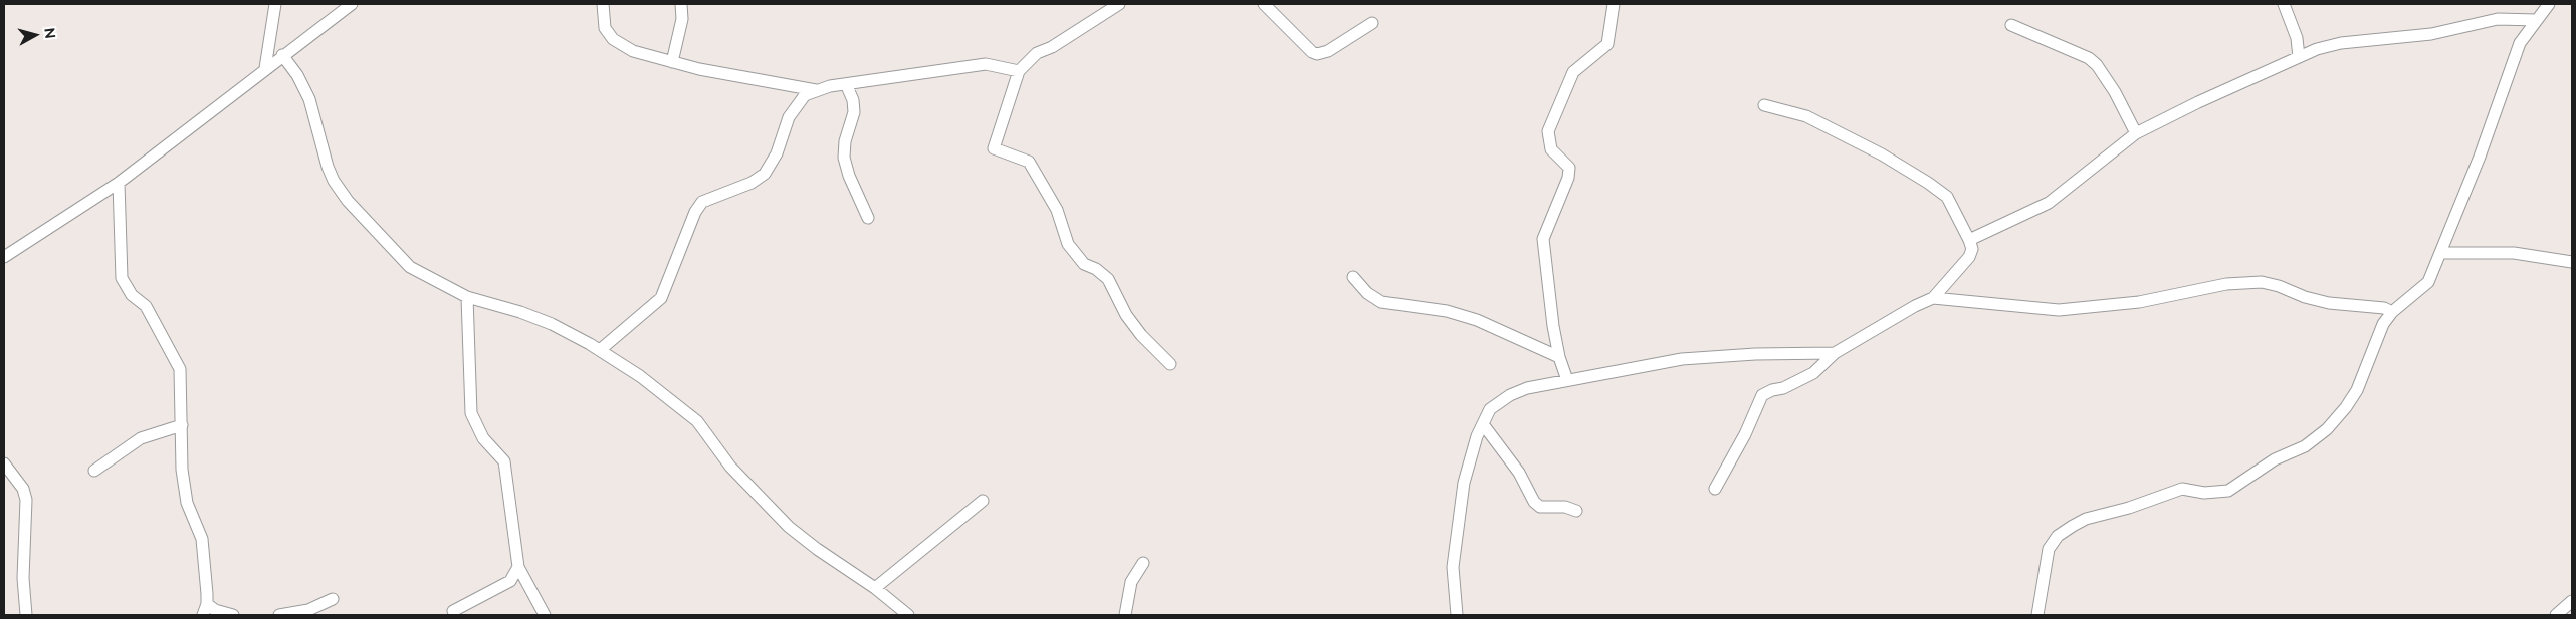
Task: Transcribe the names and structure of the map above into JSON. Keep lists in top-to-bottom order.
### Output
{
  "north": "right"
}
